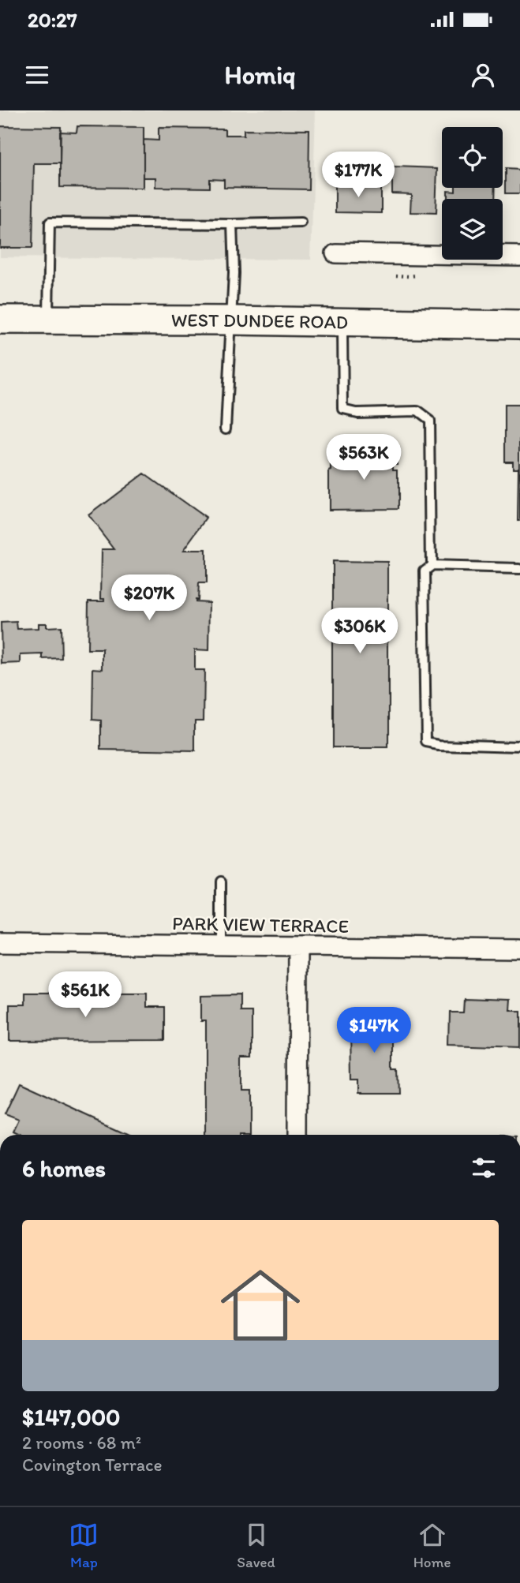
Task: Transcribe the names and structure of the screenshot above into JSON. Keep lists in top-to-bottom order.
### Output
{
  "streets": {
    "main road": ["WEST DUNDEE ROAD"],
    "street": ["PARK VIEW TERRACE"]
  },
  "page": {
    "status": "20:27",
    "header": "Homiq",
    "price": [
      "$177K",
      "$563K",
      "$207K",
      "$306K",
      "$561K",
      "$147K"
    ],
    "heading": "6 homes",
    "list": [
      {
        "name": "$147,000",
        "note": "2 rooms · 68 m² · Covington Terrace"
      }
    ],
    "tabs": ["Map", "Saved", "Home"]
  }
}
